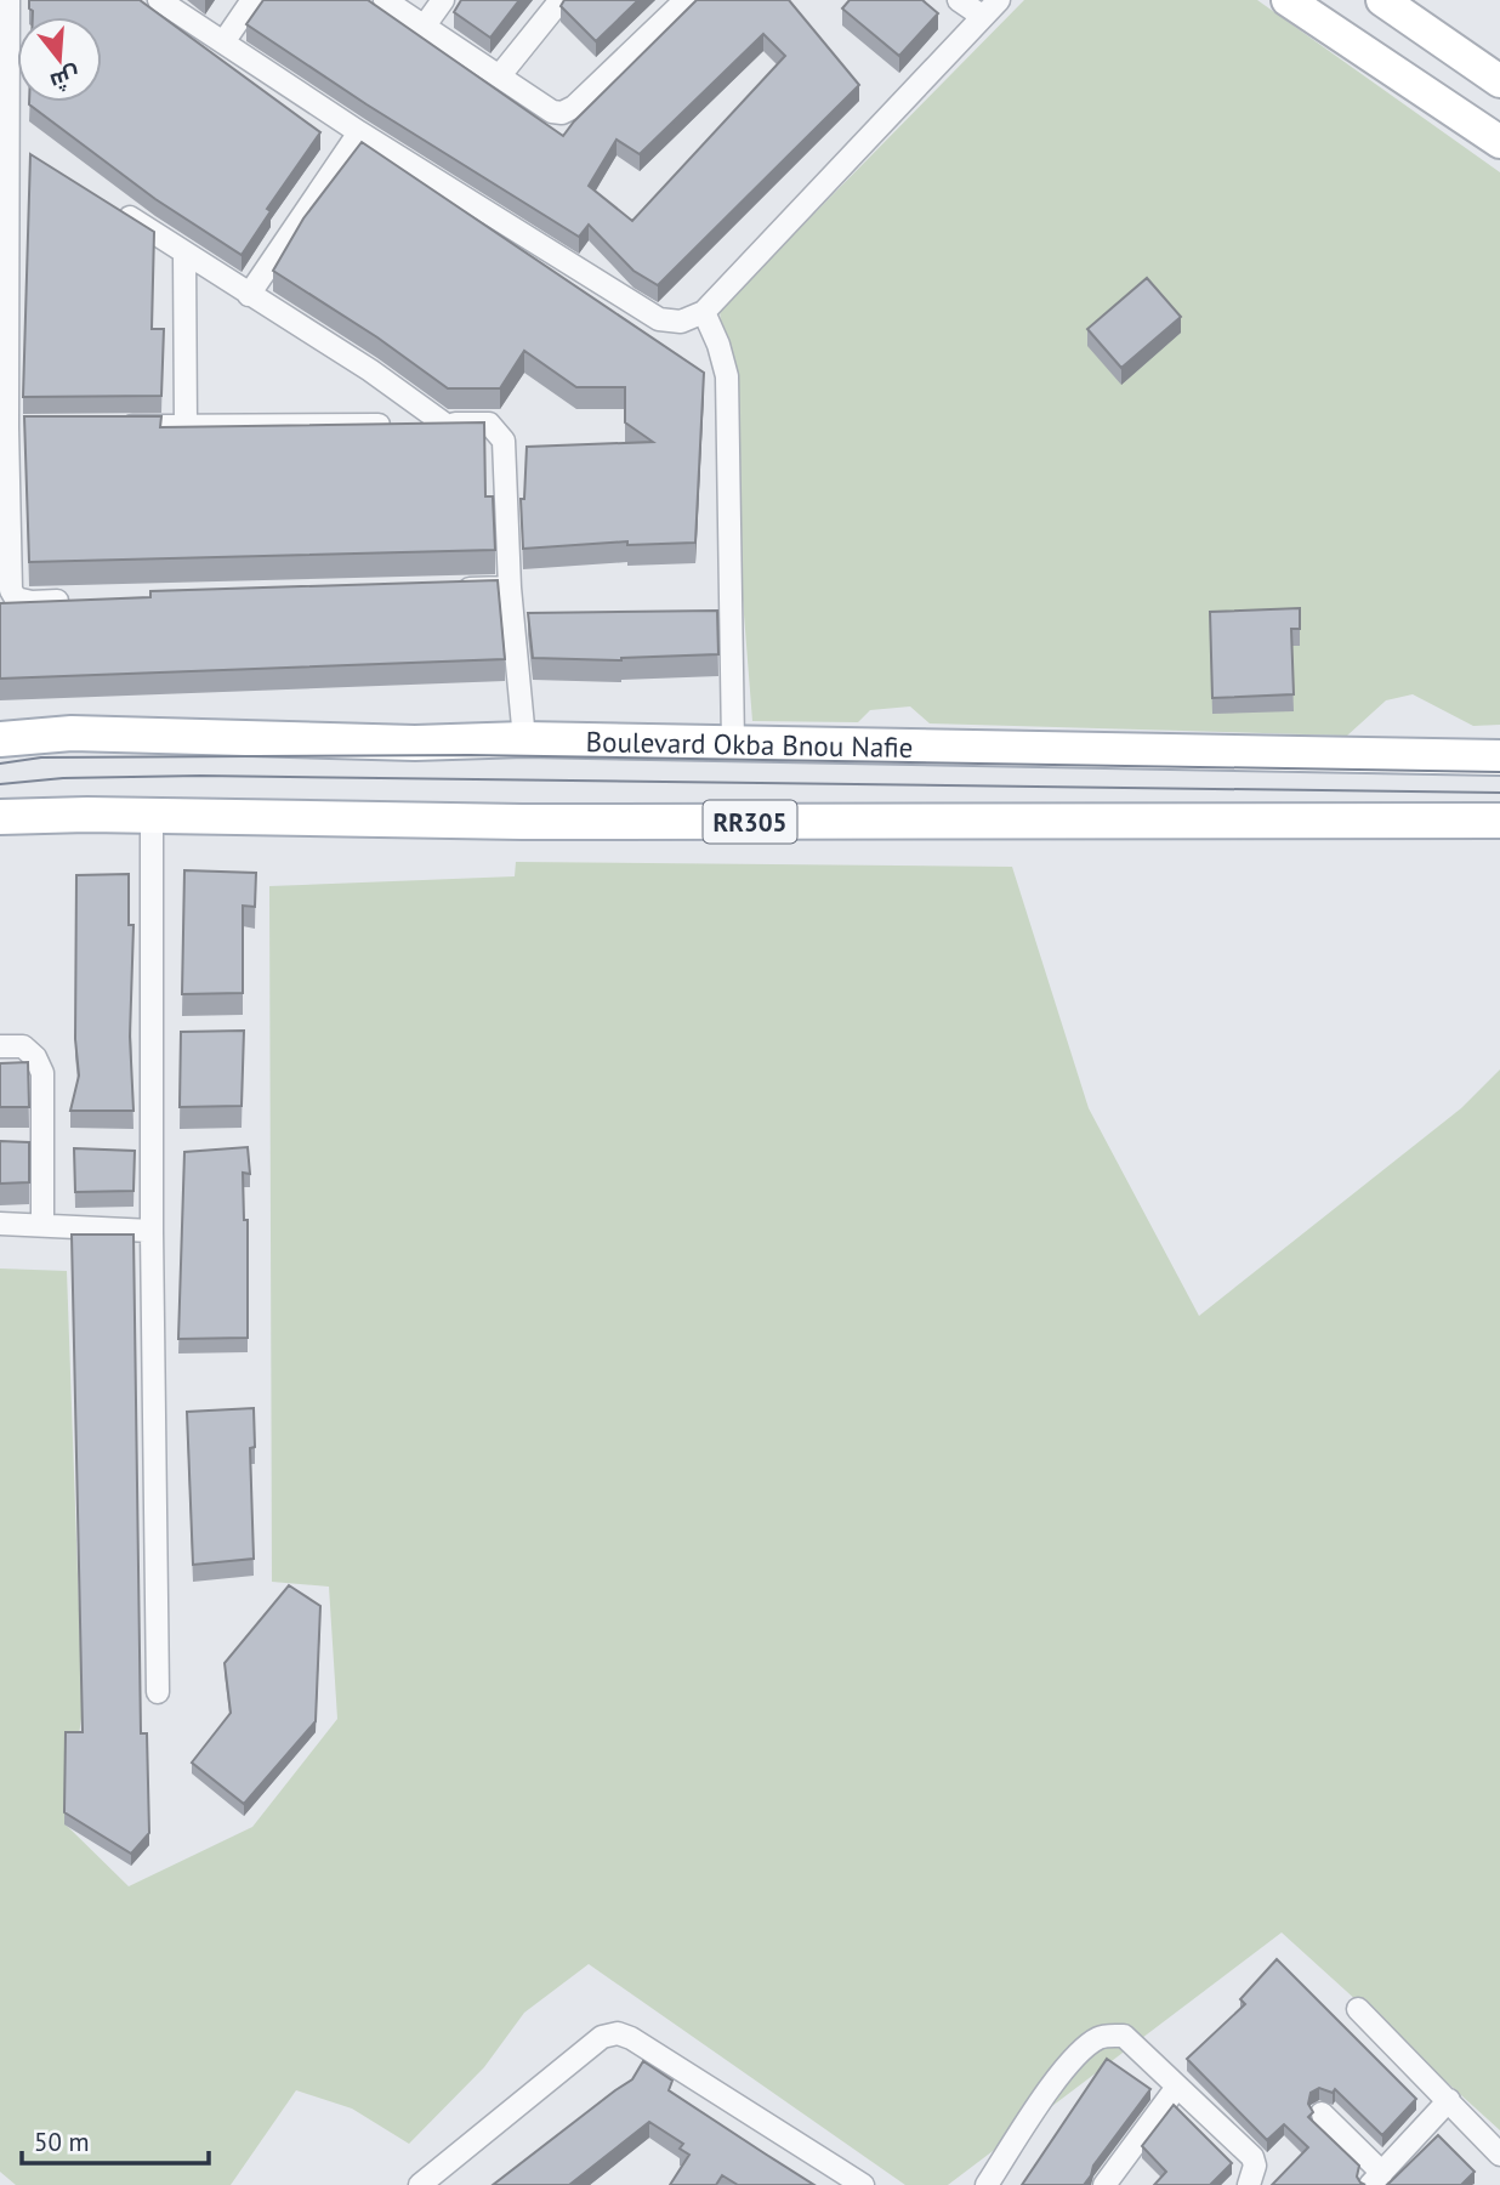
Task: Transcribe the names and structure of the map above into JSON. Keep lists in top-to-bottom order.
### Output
{
  "streets": {
    "main road": ["Boulevard Okba Bnou Nafie", "RR305"]
  },
  "scale_bar": "50 m",
  "north": "bottom"
}
